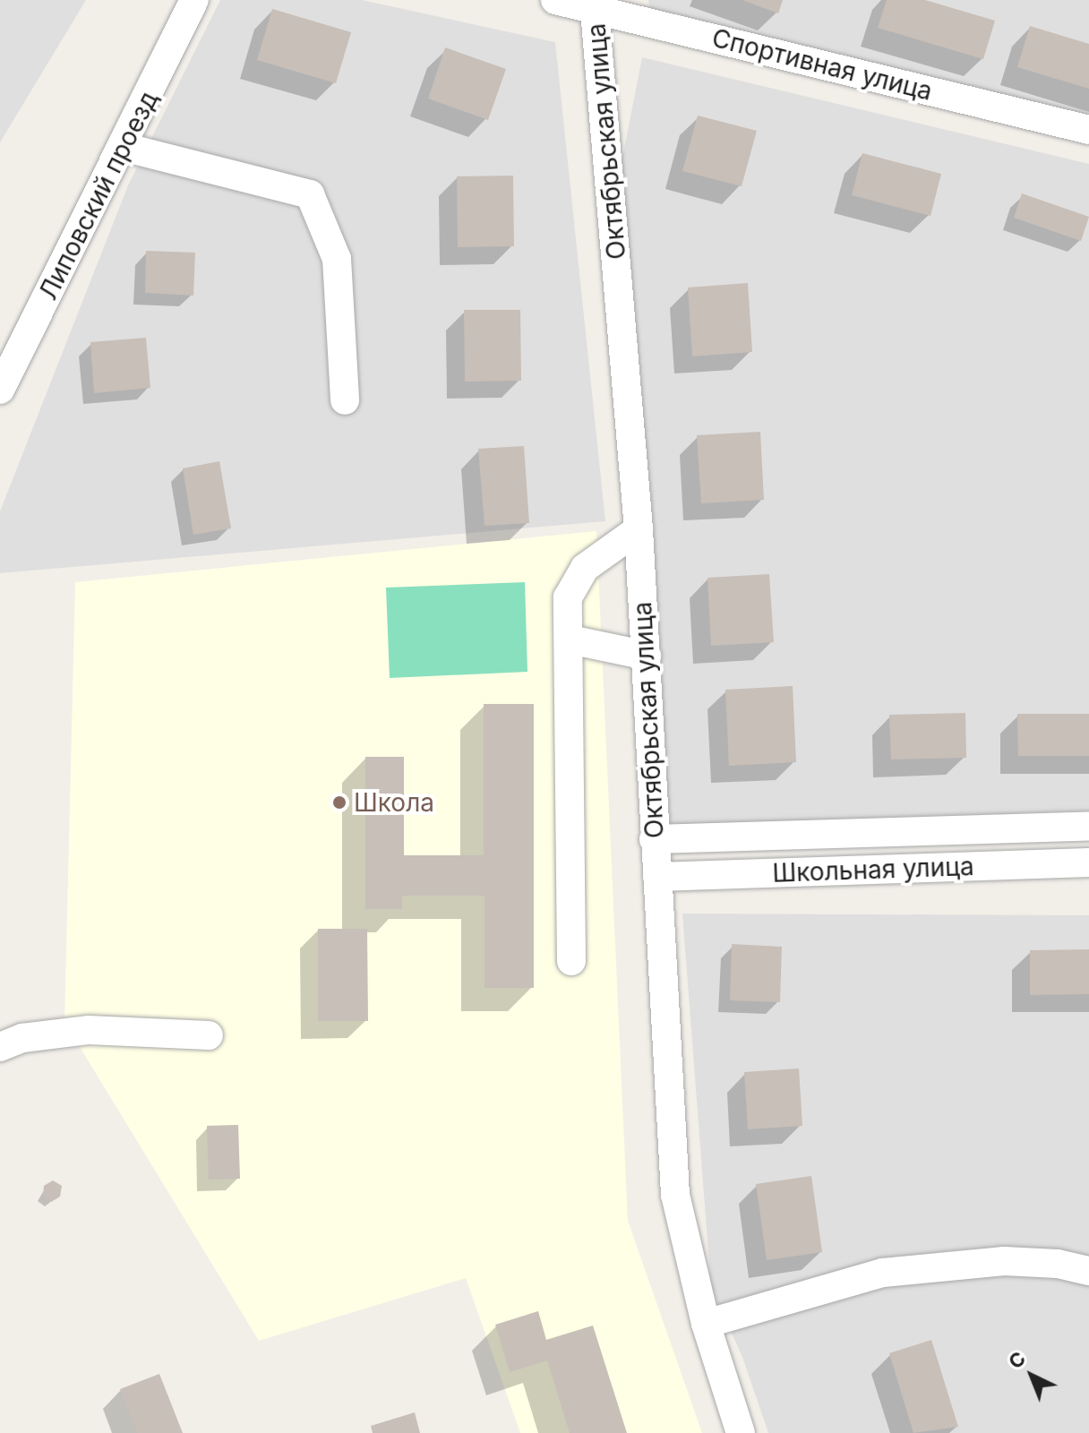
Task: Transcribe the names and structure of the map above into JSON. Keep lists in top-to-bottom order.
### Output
{
  "streets": {
    "street": [
      "Спортивная улица",
      "Октябрьская улица",
      "Липовский проезд",
      "Школьная улица"
    ]
  },
  "crossings": [
    ["Спортивная улица", "Октябрьская улица"],
    ["Октябрьская улица", "Школьная улица"]
  ],
  "places": ["Школа"],
  "north": "top left"
}
